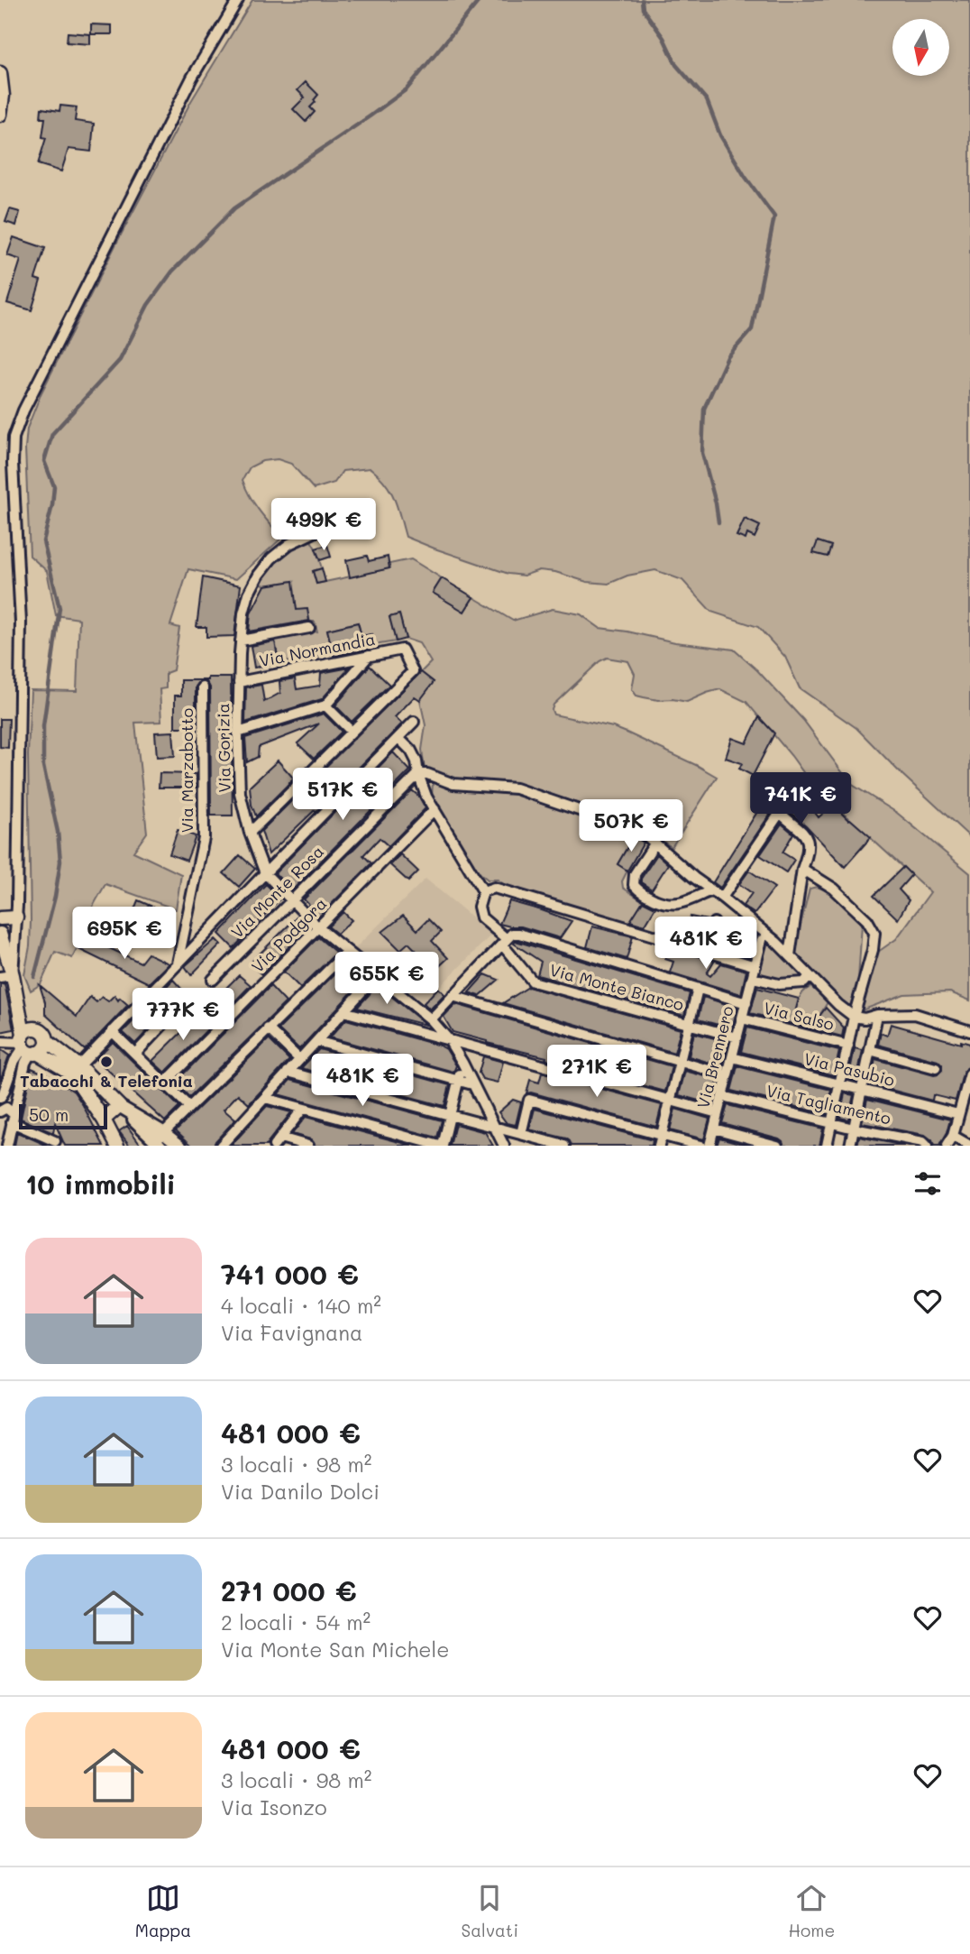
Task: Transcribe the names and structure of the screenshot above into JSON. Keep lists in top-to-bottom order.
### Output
{
  "streets": {
    "street": [
      "Via Normandia",
      "Via Gorizia",
      "Via Marzabotto",
      "Via Monte Rosa",
      "Via Podgora",
      "Via Monte Bianco",
      "Via Salso",
      "Via Brennero",
      "Via Pasubio",
      "Via Tagliamento"
    ]
  },
  "crossings": [
    ["Via Normandia", "Via Gorizia"],
    ["Via Gorizia", "Via Monte Rosa"],
    ["Via Gorizia", "Via Podgora"],
    ["Via Monte Bianco", "Via Brennero"],
    ["Via Salso", "Via Brennero"],
    ["Via Brennero", "Via Pasubio"],
    ["Via Brennero", "Via Tagliamento"]
  ],
  "places": ["Tabacchi & Telefonia"],
  "scale_bar": "50 m",
  "north": "bottom",
  "page": {
    "price": [
      "499K €",
      "517K €",
      "741K €",
      "507K €",
      "695K €",
      "481K €",
      "655K €",
      "777K €",
      "271K €",
      "481K €"
    ],
    "scale": "50 m",
    "heading": "10 immobili",
    "list": [
      {
        "name": "741 000 €",
        "note": "4 locali · 140 m² · Via Favignana"
      },
      {
        "name": "481 000 €",
        "note": "3 locali · 98 m² · Via Danilo Dolci"
      },
      {
        "name": "271 000 €",
        "note": "2 locali · 54 m² · Via Monte San Michele"
      },
      {
        "name": "481 000 €",
        "note": "3 locali · 98 m² · Via Isonzo"
      }
    ],
    "tabs": ["Mappa", "Salvati", "Home"]
  }
}
